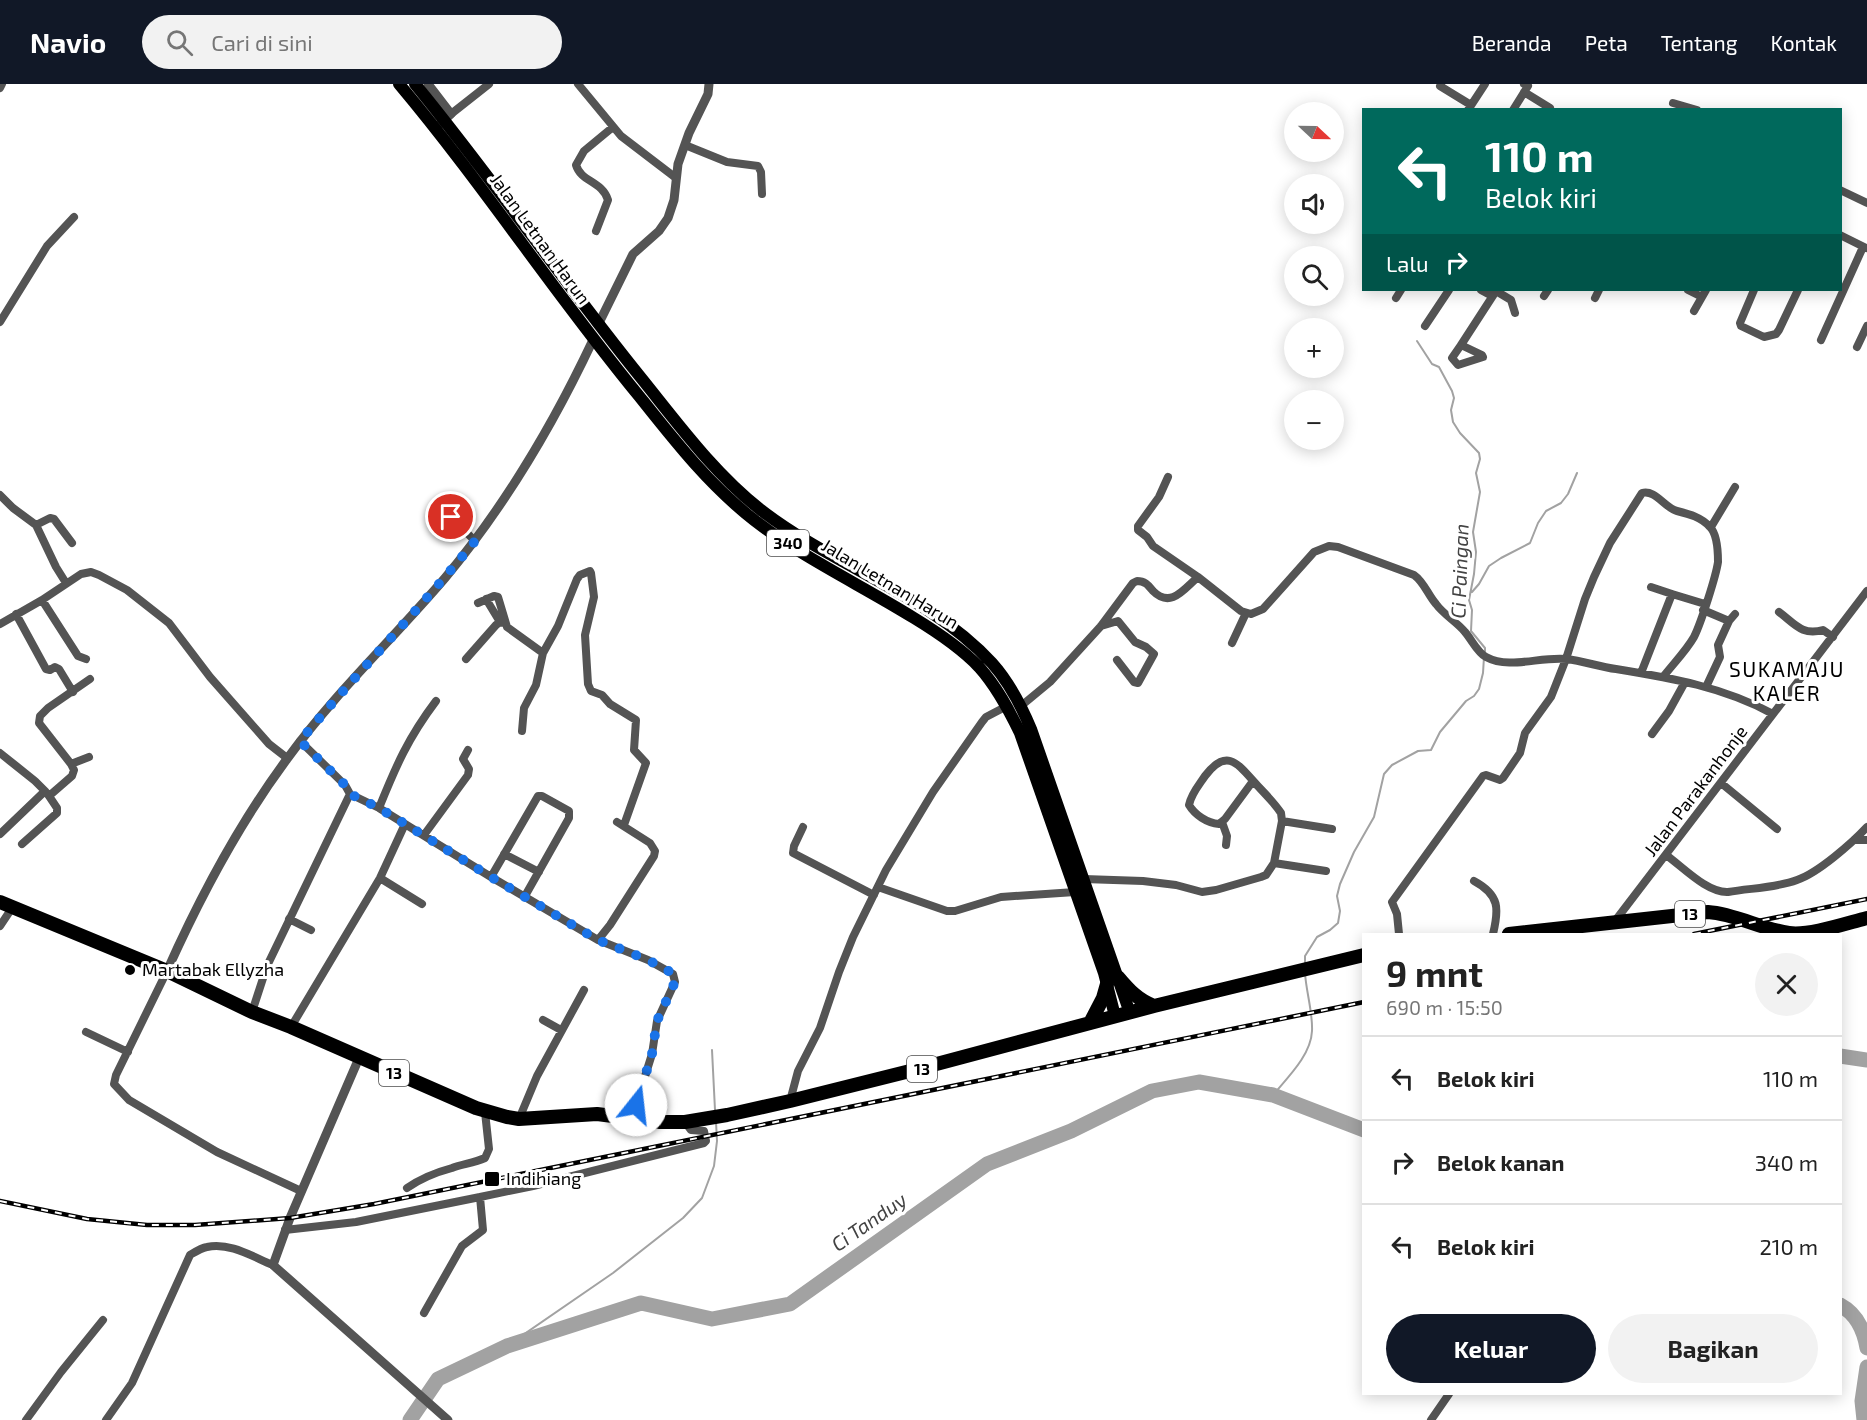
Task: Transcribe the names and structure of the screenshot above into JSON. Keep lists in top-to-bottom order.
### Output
{
  "streets": {
    "highway": ["13"],
    "main road": ["Jalan Letnan Harun", "340"],
    "street": ["Jalan Parakanhonje"]
  },
  "crossings": [
    ["Jalan Letnan Harun", "13"],
    ["Jalan Parakanhonje", "13"]
  ],
  "districts": ["SUKAMAJU KALER"],
  "water": ["Ci Paingan", "Ci Tanduy"],
  "places": {
    "other": ["Martabak Ellyzha"],
    "transit": ["Indihiang"]
  },
  "north": "right",
  "page": {
    "header": "Navio",
    "search": "Cari di sini",
    "nav": [
      "Beranda",
      "Peta",
      "Tentang",
      "Kontak"
    ],
    "map_buttons": ["+", "−"],
    "turn": ["110 m", "Belok kiri"],
    "then": "Lalu",
    "heading": ["9 mnt", "690 m · 15:50"],
    "list": [
      {
        "name": "Belok kiri",
        "value": "110 m"
      },
      {
        "name": "Belok kanan",
        "value": "340 m"
      },
      {
        "name": "Belok kiri",
        "value": "210 m"
      }
    ],
    "buttons": ["Keluar", "Bagikan"]
  }
}
